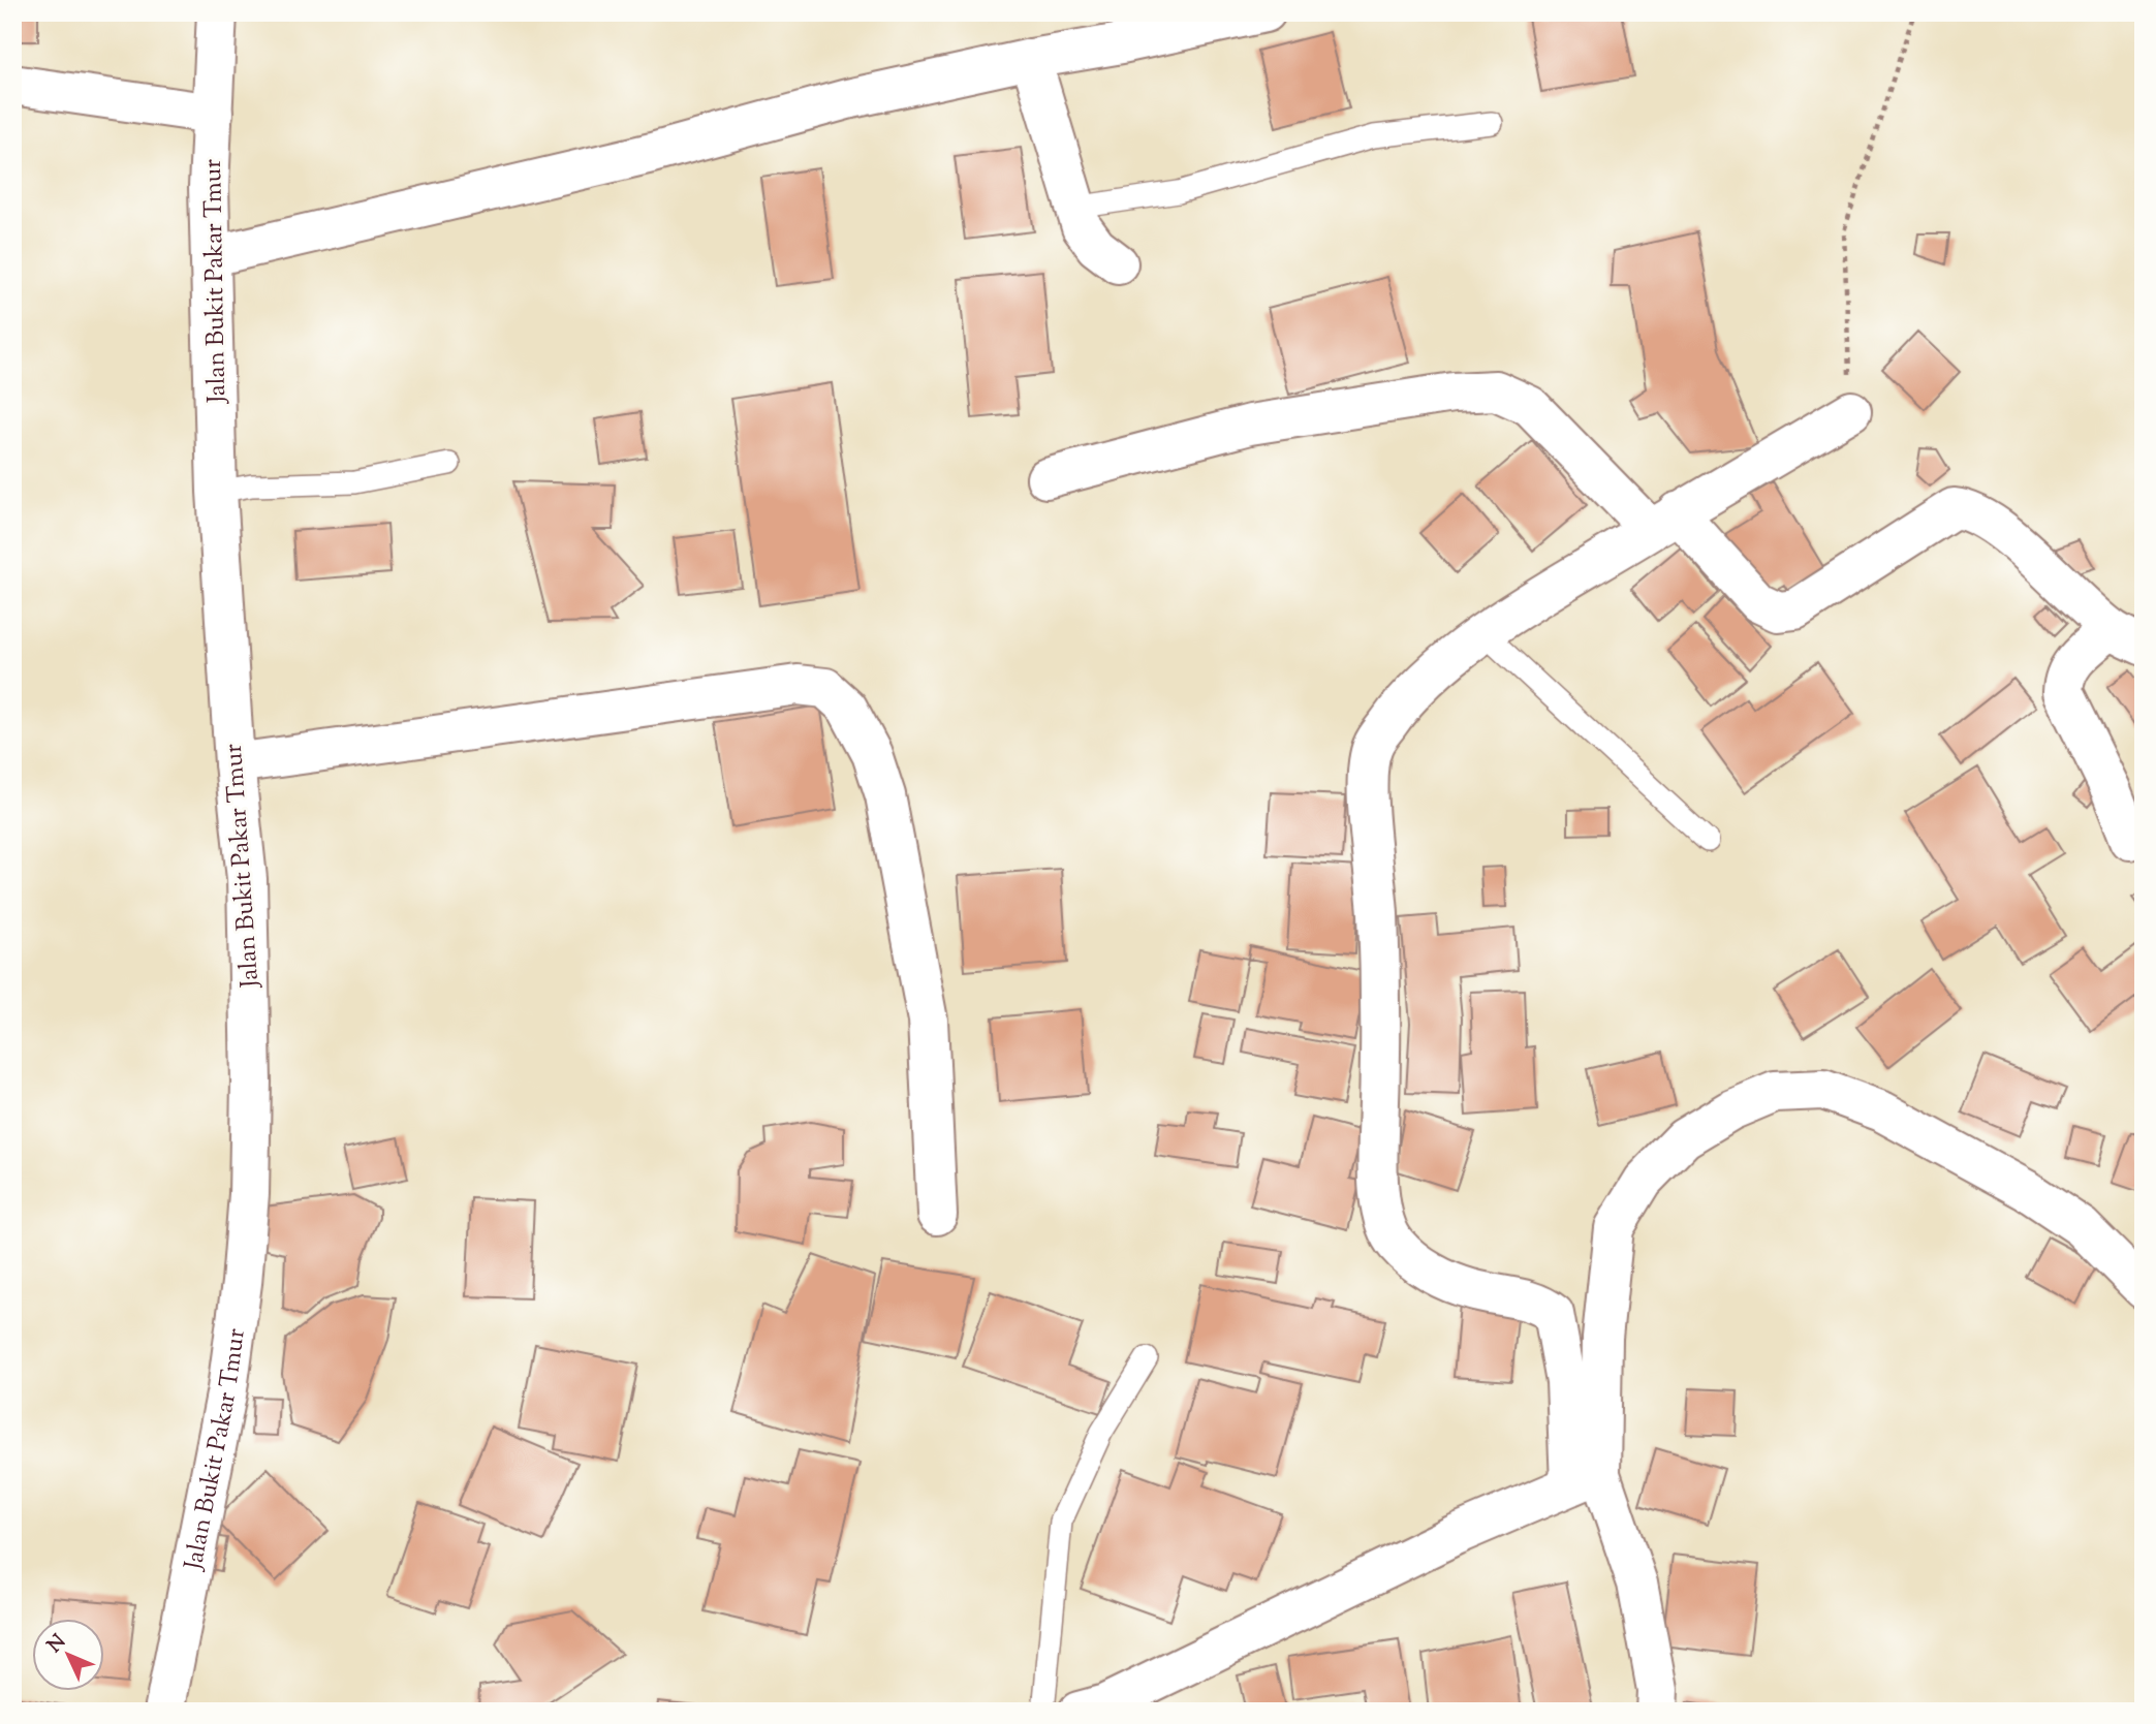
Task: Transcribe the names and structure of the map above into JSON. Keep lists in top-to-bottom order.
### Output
{
  "streets": {
    "street": ["Jalan Bukit Pakar Tmur"]
  },
  "north": "top left"
}
